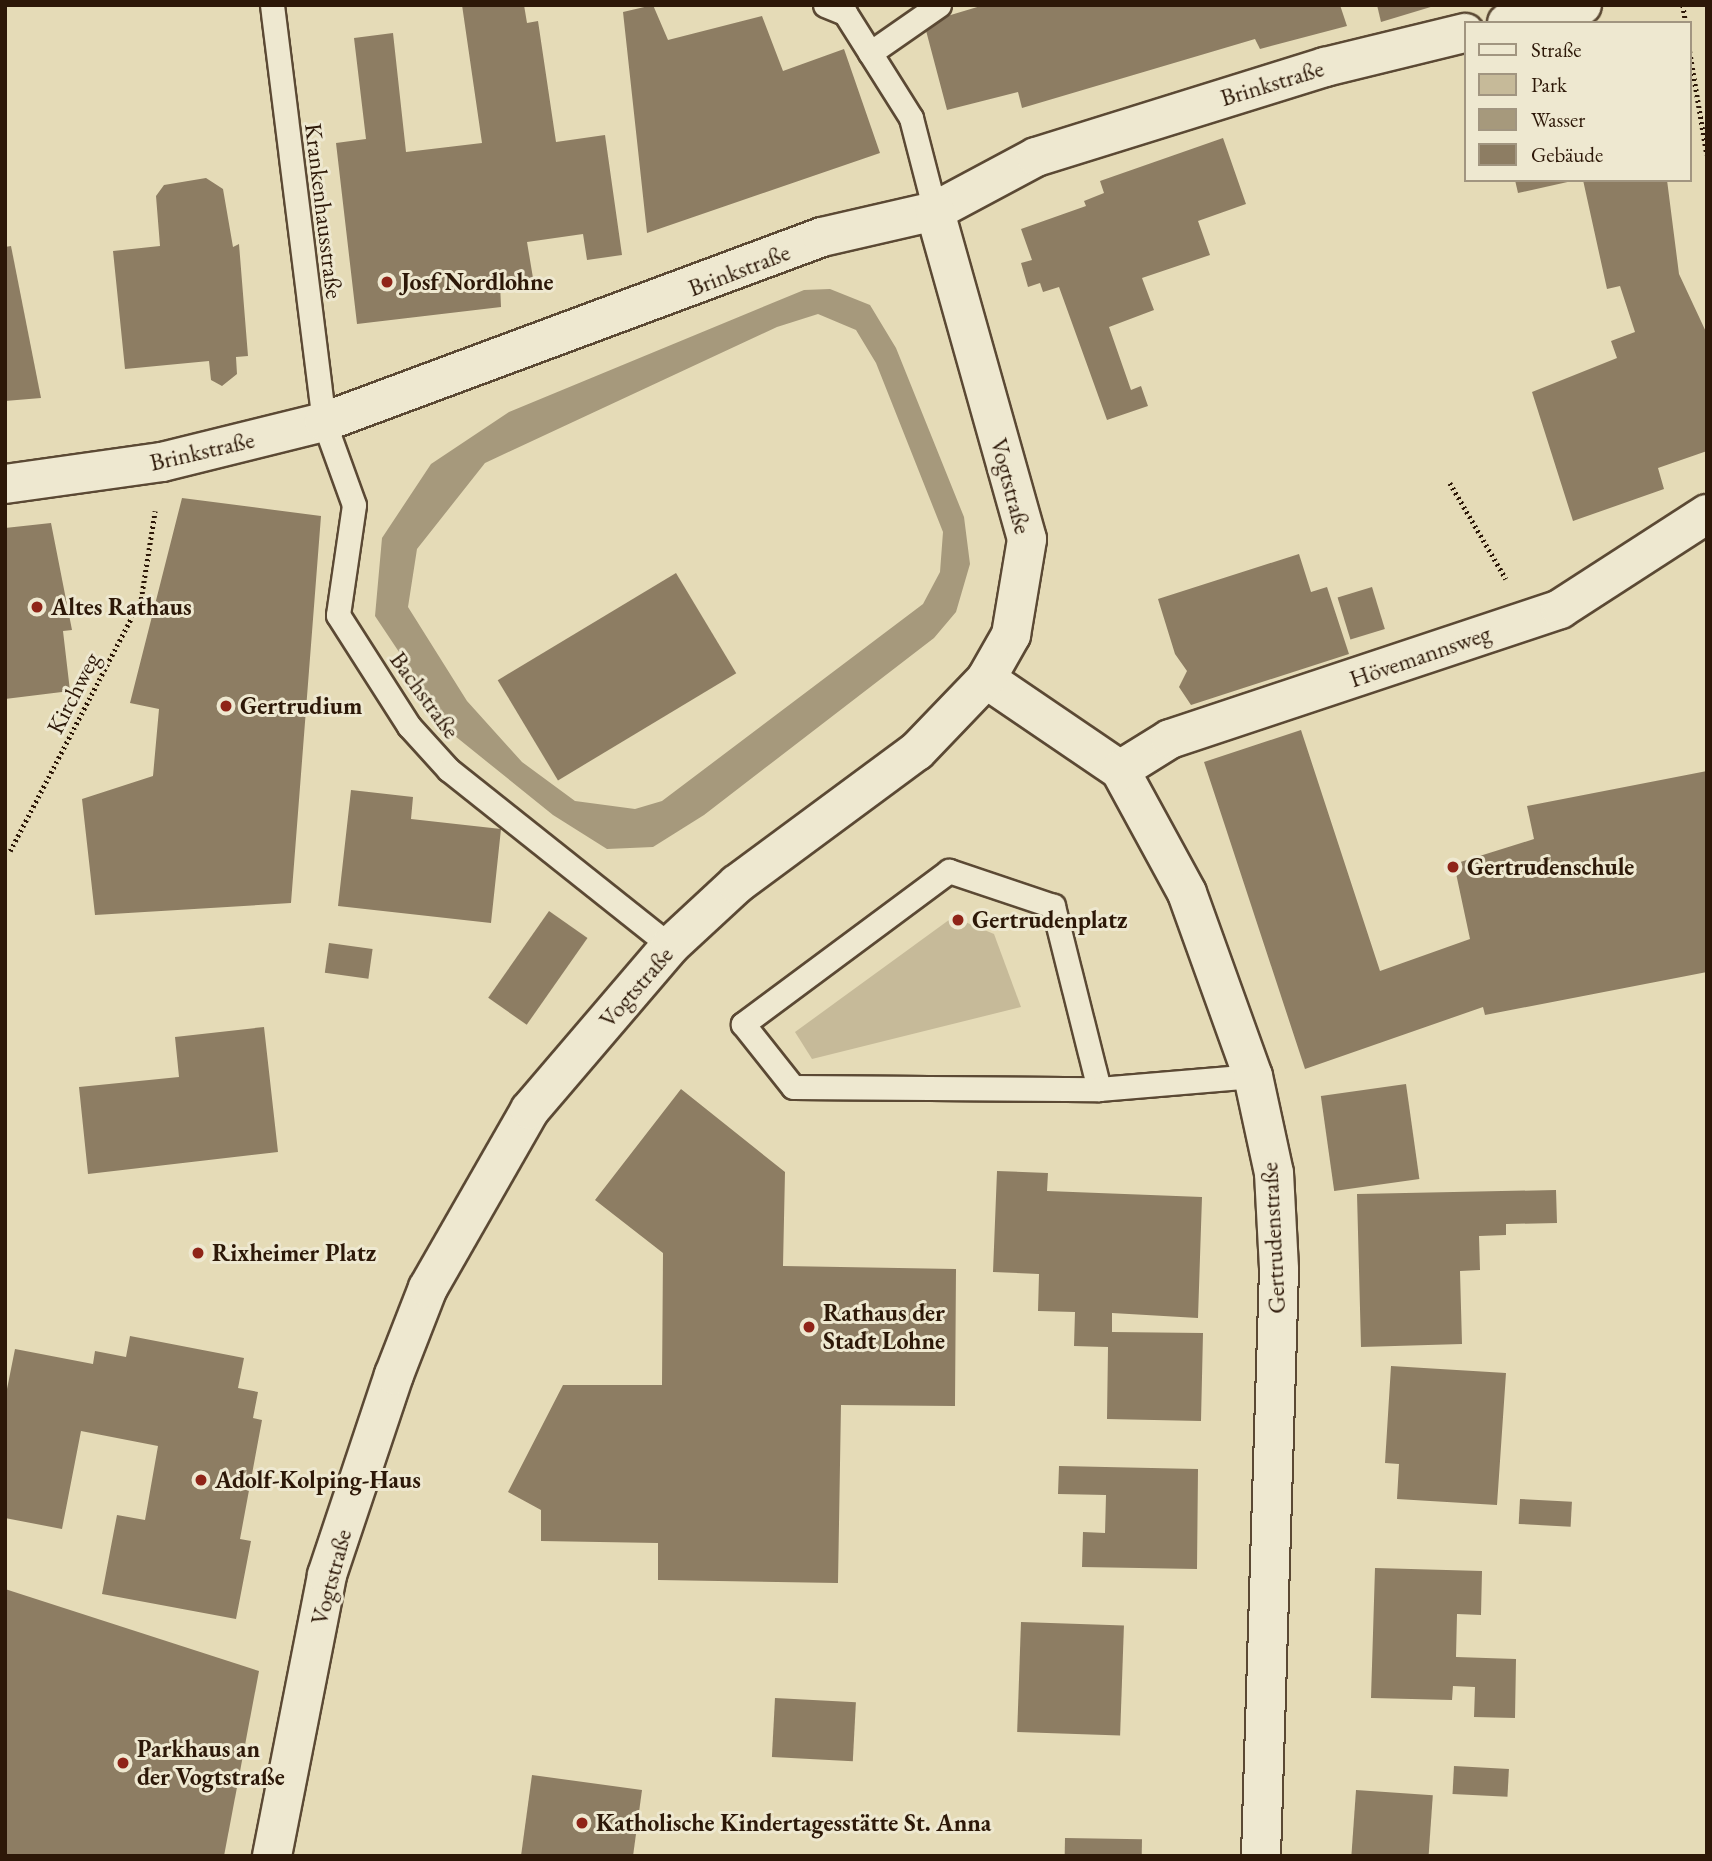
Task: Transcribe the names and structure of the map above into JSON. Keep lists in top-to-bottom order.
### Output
{
  "streets": {
    "street": [
      "Brinkstraße",
      "Vogtstraße",
      "Hövemannsweg",
      "Gertrudenstraße"
    ],
    "lane": ["Krankenhausstraße", "Bachstraße"],
    "path": ["Kirchweg"]
  },
  "crossings": [
    ["Brinkstraße", "Krankenhausstraße"],
    ["Brinkstraße", "Vogtstraße"],
    ["Brinkstraße", "Kirchweg"],
    ["Brinkstraße", "Bachstraße"],
    ["Krankenhausstraße", "Bachstraße"],
    ["Vogtstraße", "Bachstraße"],
    ["Vogtstraße", "Gertrudenstraße"],
    ["Hövemannsweg", "Gertrudenstraße"]
  ],
  "places": [
    "Josf Nordlohne",
    "Altes Rathaus",
    "Gertrudium",
    "Gertrudenschule",
    "Gertrudenplatz",
    "Rixheimer Platz",
    "Rathaus der Stadt Lohne",
    "Adolf-Kolping-Haus",
    "Parkhaus an der Vogtstraße",
    "Katholische Kindertagesstätte St. Anna"
  ],
  "legend": [
    "Straße",
    "Park",
    "Wasser",
    "Gebäude"
  ]
}
